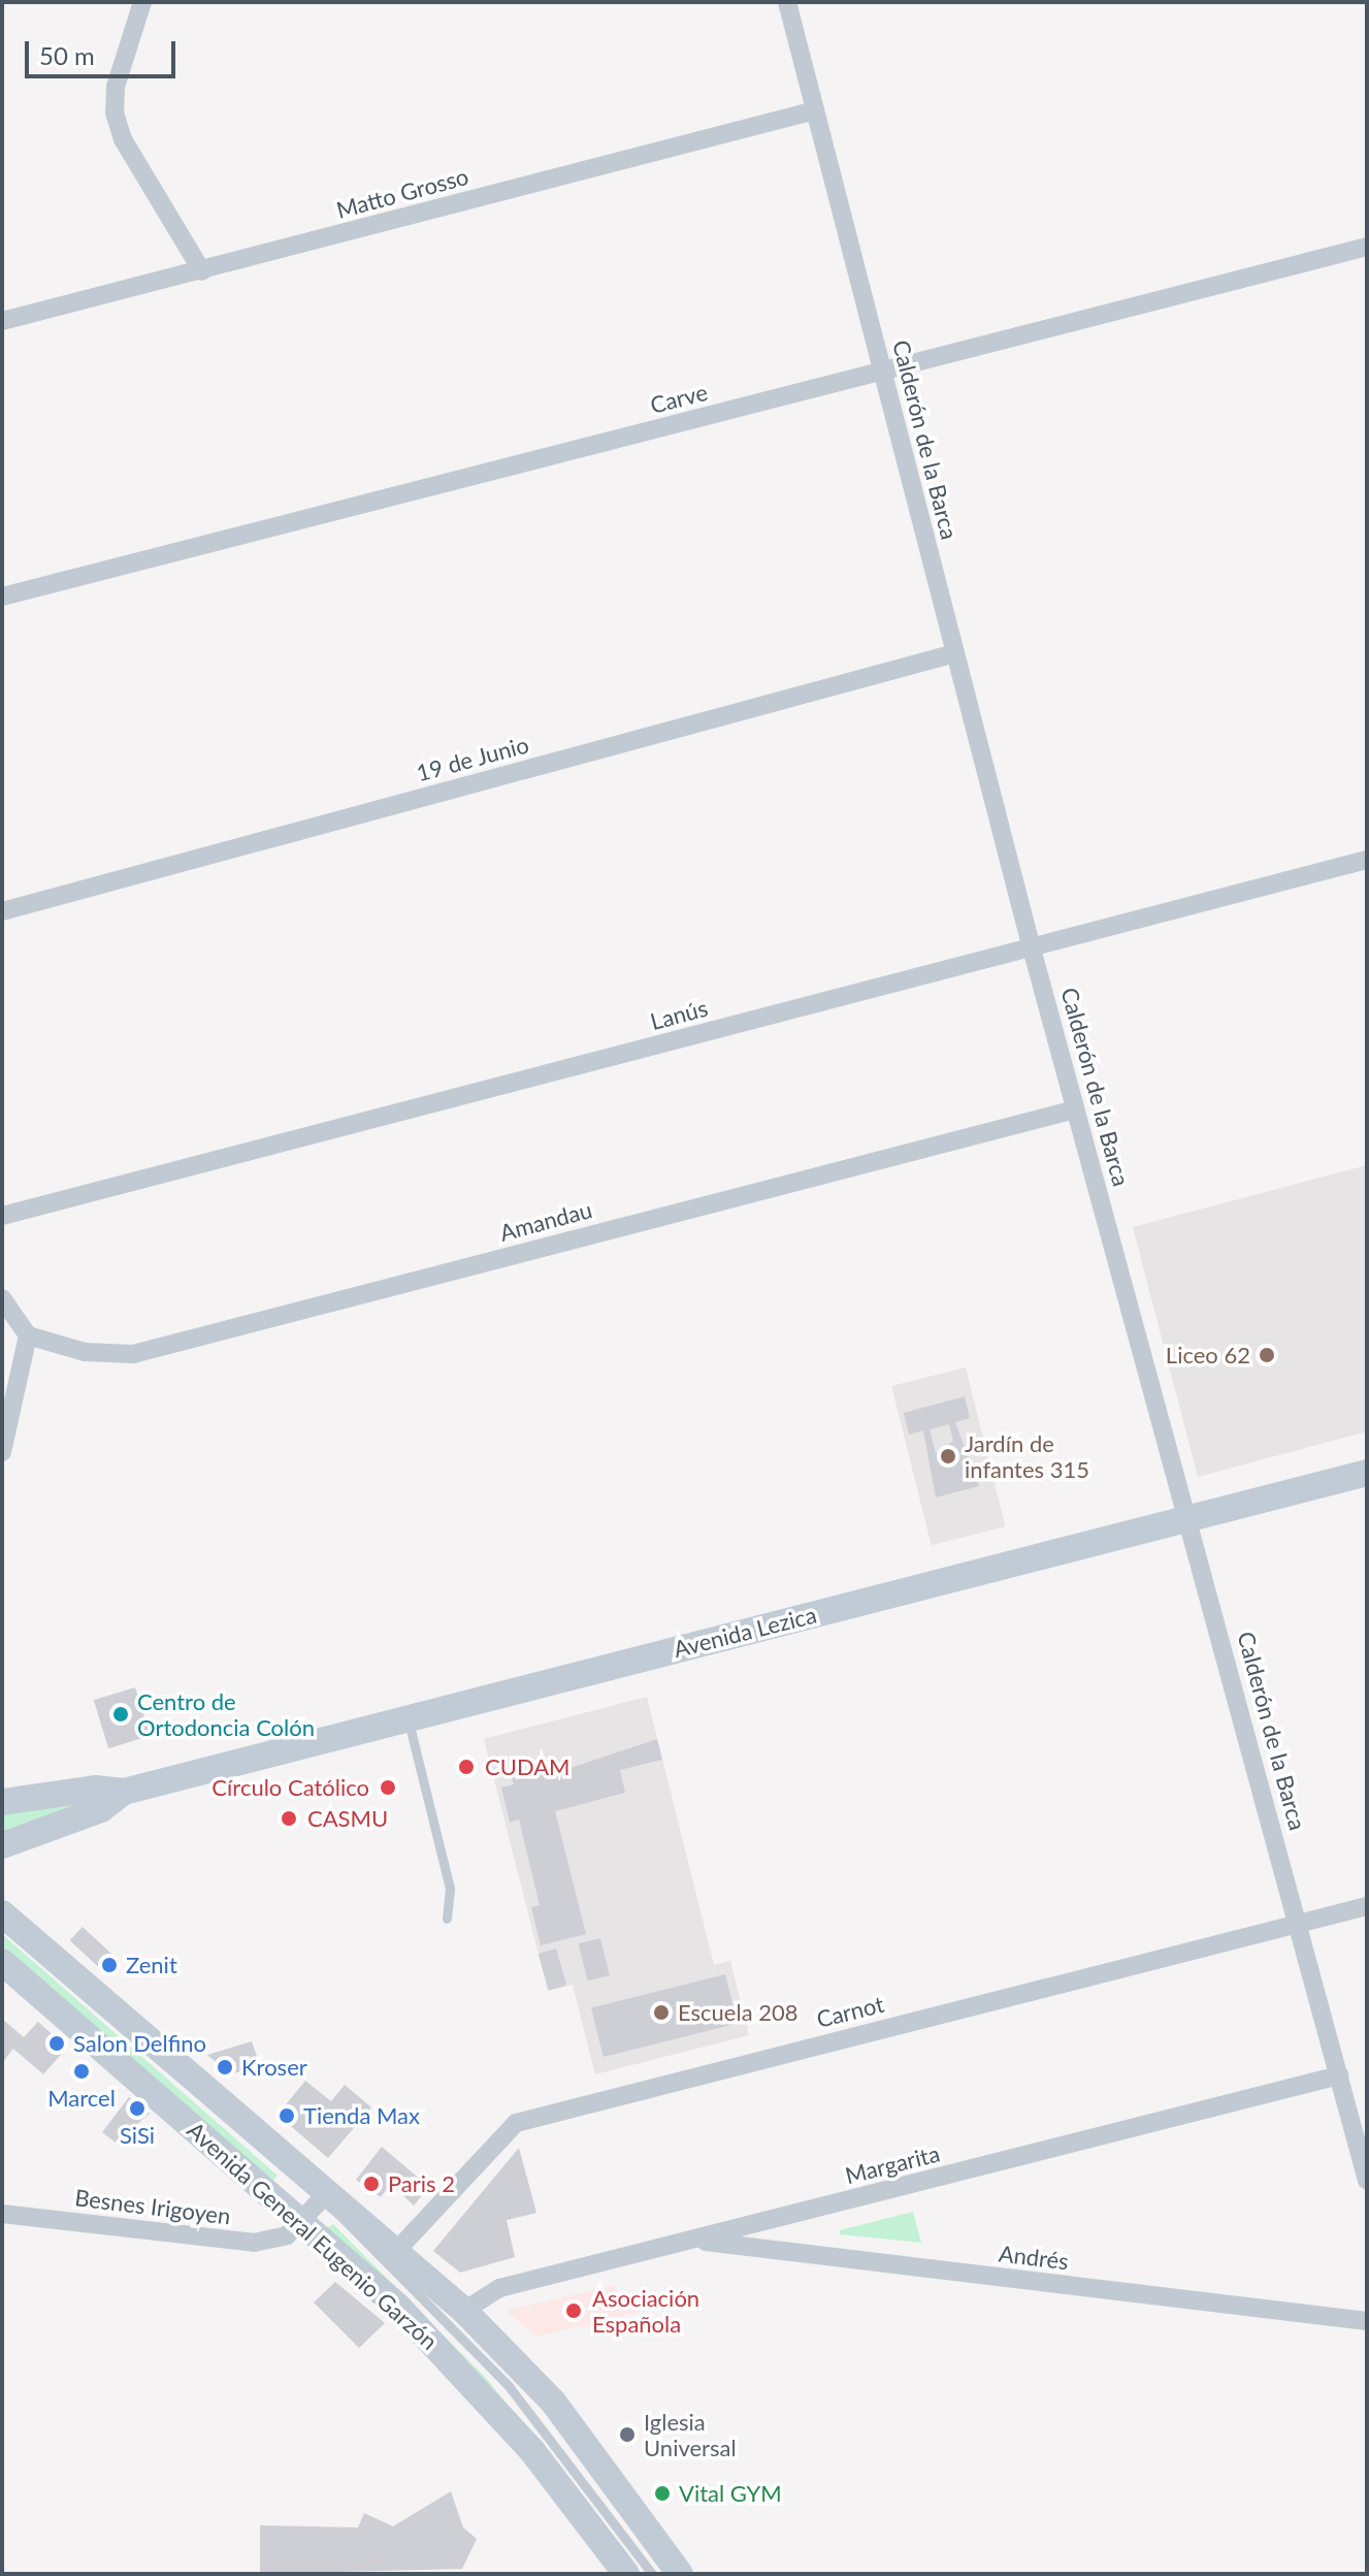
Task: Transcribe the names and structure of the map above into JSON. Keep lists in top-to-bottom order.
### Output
{
  "streets": {
    "main road": ["Avenida Lezica", "Avenida General Eugenio Garzón"],
    "street": [
      "Matto Grosso",
      "Carve",
      "Calderón de la Barca",
      "19 de Junio",
      "Lanús",
      "Amandau",
      "Carnot",
      "Margarita",
      "Besnes Irigoyen",
      "Andrés"
    ]
  },
  "crossings": [
    ["Matto Grosso", "Calderón de la Barca"],
    ["Carve", "Calderón de la Barca"],
    ["Calderón de la Barca", "19 de Junio"],
    ["Calderón de la Barca", "Lanús"],
    ["Calderón de la Barca", "Amandau"],
    ["Calderón de la Barca", "Avenida Lezica"],
    ["Calderón de la Barca", "Carnot"],
    ["Calderón de la Barca", "Margarita"],
    ["Carnot", "Avenida General Eugenio Garzón"],
    ["Margarita", "Avenida General Eugenio Garzón"],
    ["Margarita", "Andrés"],
    ["Besnes Irigoyen", "Avenida General Eugenio Garzón"]
  ],
  "places": [
    "Liceo 62",
    "Jardín de infantes 315",
    "Centro de Ortodoncia Colón",
    "CUDAM",
    "Círculo Católico",
    "CASMU",
    "Zenit",
    "Escuela 208",
    "Salon Delfino",
    "Kroser",
    "Marcel",
    "SiSi",
    "Tienda Max",
    "Paris 2",
    "Asociación Española",
    "Iglesia Universal",
    "Vital GYM"
  ],
  "scale_bar": "50 m"
}
